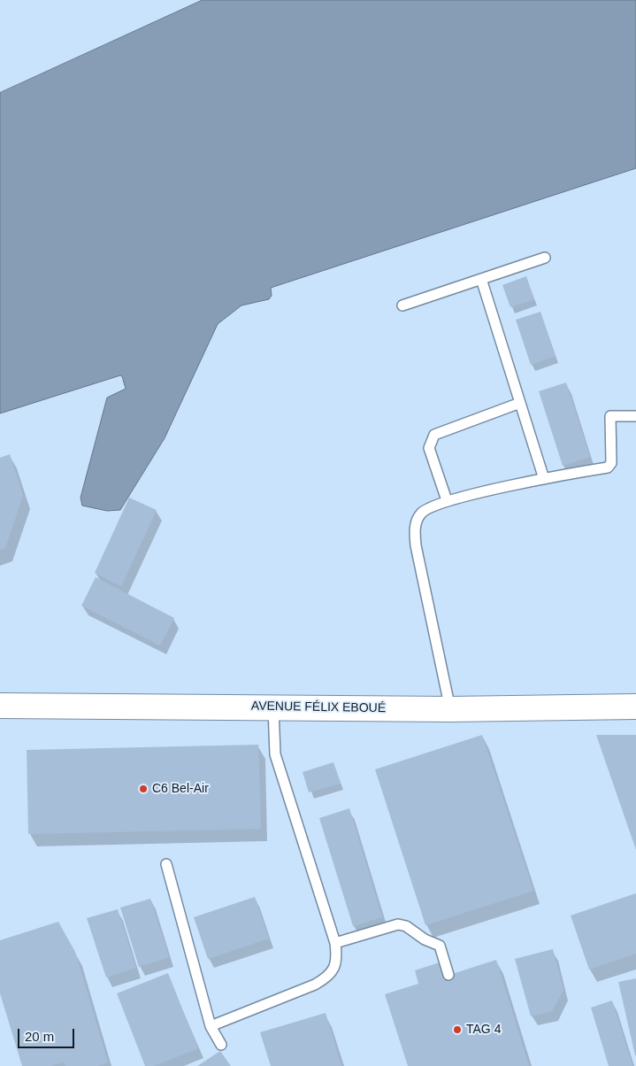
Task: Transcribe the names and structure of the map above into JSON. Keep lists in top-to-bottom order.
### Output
{
  "streets": {
    "street": ["AVENUE FÉLIX EBOUÉ"]
  },
  "places": ["C6 Bel-Air", "TAG 4"],
  "scale_bar": "20 m"
}
